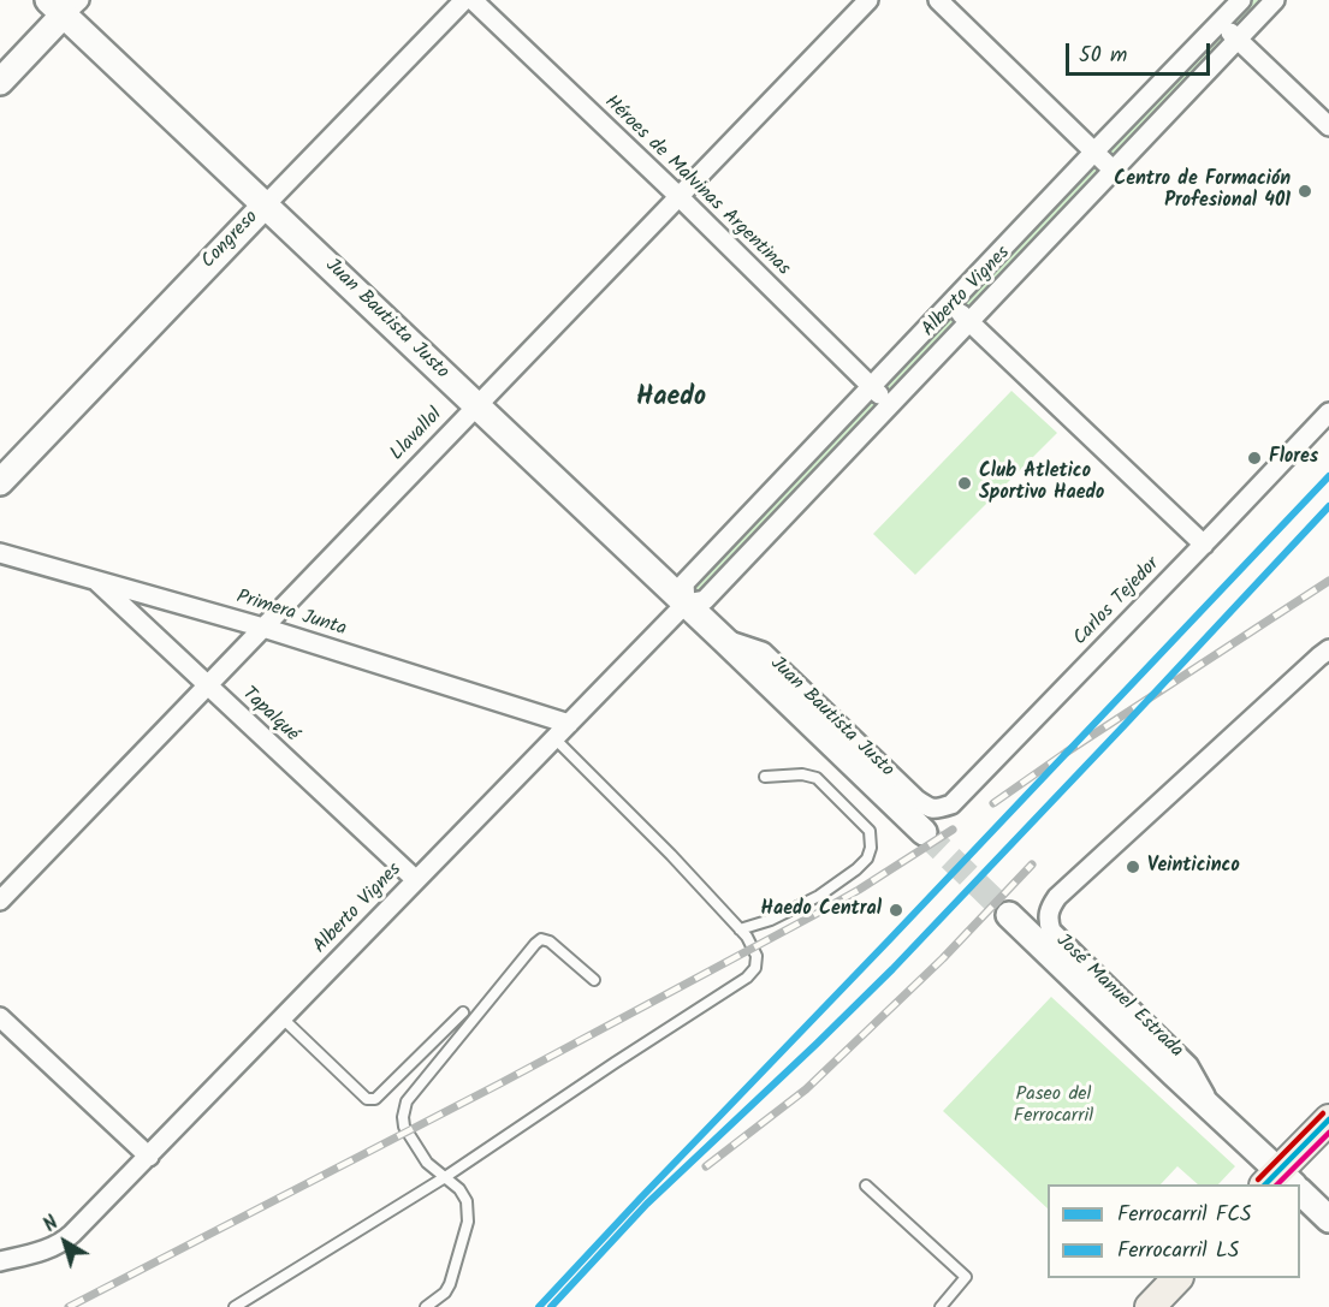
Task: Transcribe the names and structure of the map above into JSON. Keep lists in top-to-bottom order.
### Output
{
  "streets": {
    "street": [
      "Héroes de Malvinas Argentinas",
      "Congreso",
      "Alberto Vignes",
      "Juan Bautista Justo",
      "Llavallol",
      "Carlos Tejedor",
      "Primera Junta",
      "Tapalqué",
      "José Manuel Estrada"
    ]
  },
  "crossings": [
    ["Héroes de Malvinas Argentinas", "Alberto Vignes"],
    ["Héroes de Malvinas Argentinas", "Llavallol"],
    ["Congreso", "Juan Bautista Justo"],
    ["Alberto Vignes", "Juan Bautista Justo"],
    ["Alberto Vignes", "Primera Junta"],
    ["Alberto Vignes", "Tapalqué"],
    ["Juan Bautista Justo", "Llavallol"],
    ["Juan Bautista Justo", "Carlos Tejedor"],
    ["Llavallol", "Primera Junta"],
    ["Llavallol", "Tapalqué"],
    ["Primera Junta", "Tapalqué"]
  ],
  "districts": ["Haedo"],
  "parks": ["Paseo del Ferrocarril"],
  "places": [
    "Centro de Formación Profesional 401",
    "Flores",
    "Club Atletico Sportivo Haedo",
    "Veinticinco",
    "Haedo Central"
  ],
  "lines": ["rail line FCS", "rail line LS"],
  "legend": ["Ferrocarril FCS", "Ferrocarril LS"],
  "scale_bar": "50 m",
  "north": "top left"
}
